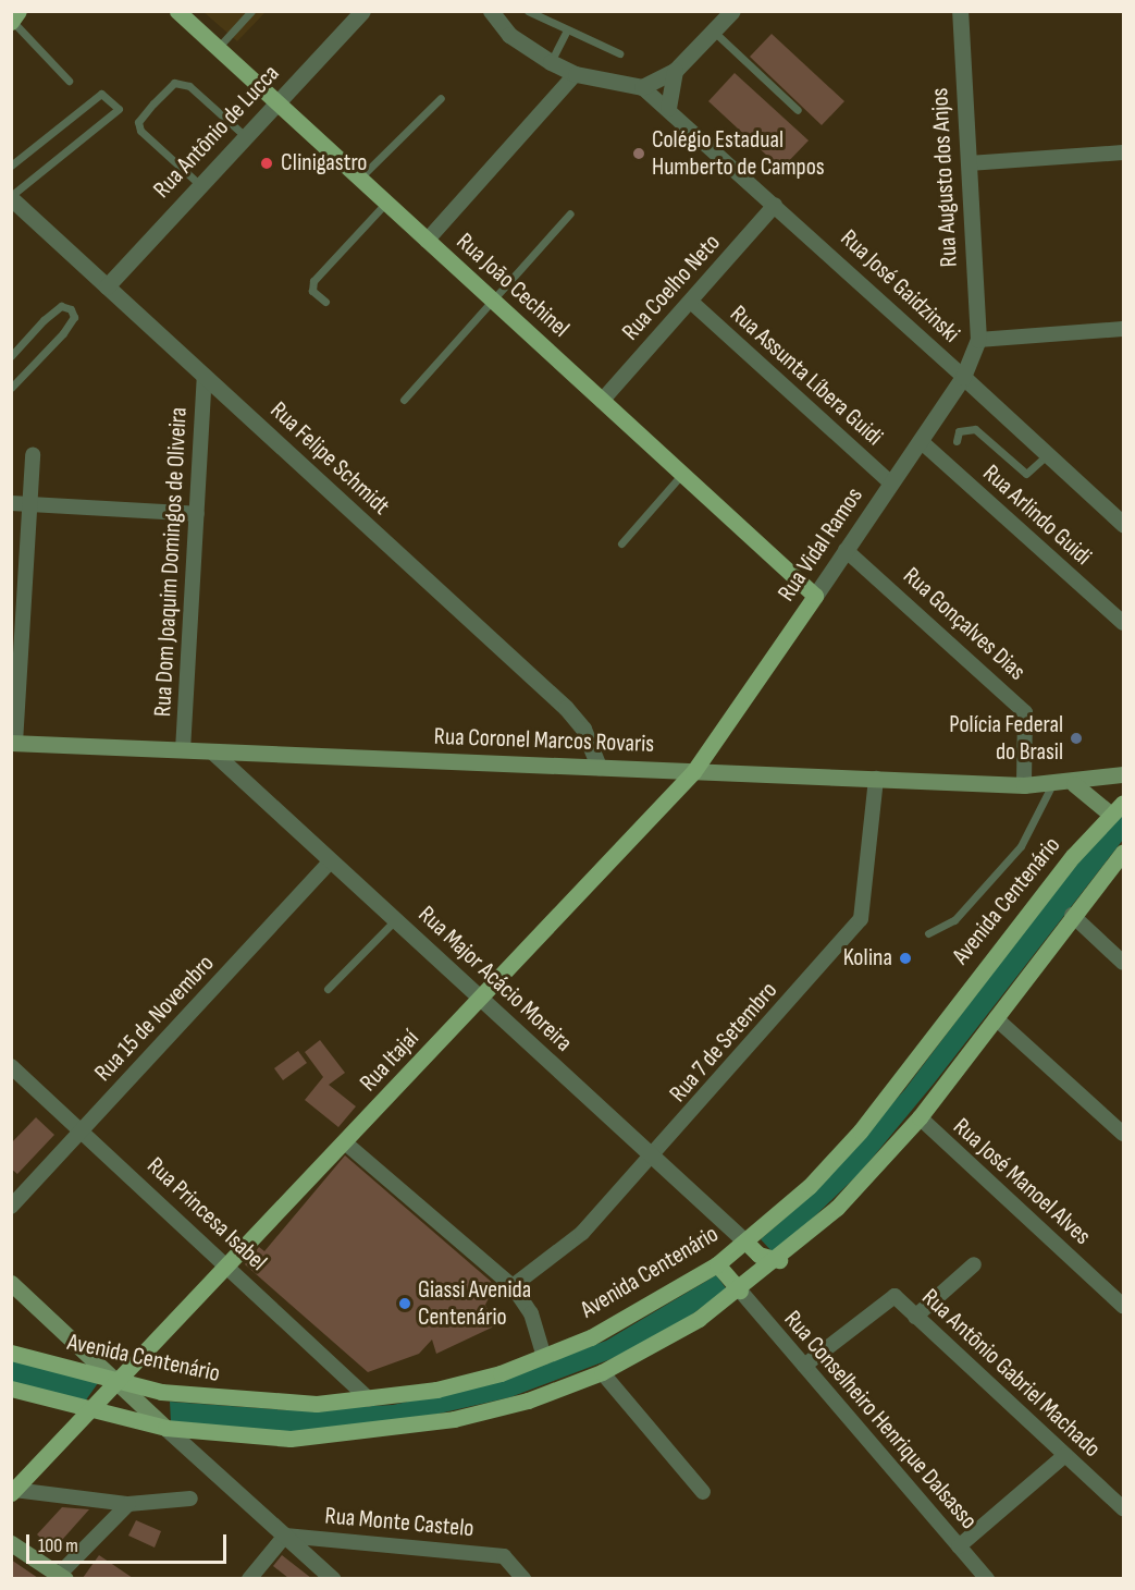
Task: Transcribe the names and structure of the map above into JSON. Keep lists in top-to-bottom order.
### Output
{
  "streets": {
    "main road": [
      "Rua João Cechinel",
      "Rua Vidal Ramos",
      "Rua Coronel Marcos Rovaris",
      "Avenida Centenário",
      "Rua Itajaí"
    ],
    "street": [
      "Rua Antônio de Lucca",
      "Rua Augusto dos Anjos",
      "Rua José Gaidzinski",
      "Rua Coelho Neto",
      "Rua Assunta Líbera Guidi",
      "Rua Felipe Schmidt",
      "Rua Arlindo Guidi",
      "Rua Dom Joaquim Domingos de Oliveira",
      "Rua Gonçalves Dias",
      "Rua Major Acácio Moreira",
      "Rua 15 de Novembro",
      "Rua 7 de Setembro",
      "Rua José Manoel Alves",
      "Rua Princesa Isabel",
      "Rua Antônio Gabriel Machado",
      "Rua Conselheiro Henrique Dalsasso",
      "Rua Monte Castelo"
    ]
  },
  "crossings": [
    ["Rua Antônio de Lucca", "Rua João Cechinel"],
    ["Rua Antônio de Lucca", "Rua Felipe Schmidt"],
    ["Rua Augusto dos Anjos", "Rua Vidal Ramos"],
    ["Rua João Cechinel", "Rua Coelho Neto"],
    ["Rua João Cechinel", "Rua Vidal Ramos"],
    ["Rua José Gaidzinski", "Rua Coelho Neto"],
    ["Rua José Gaidzinski", "Rua Vidal Ramos"],
    ["Rua Coelho Neto", "Rua Assunta Líbera Guidi"],
    ["Rua Assunta Líbera Guidi", "Rua Vidal Ramos"],
    ["Rua Felipe Schmidt", "Rua Dom Joaquim Domingos de Oliveira"],
    ["Rua Felipe Schmidt", "Rua Coronel Marcos Rovaris"],
    ["Rua Arlindo Guidi", "Rua Vidal Ramos"],
    ["Rua Vidal Ramos", "Rua Gonçalves Dias"],
    ["Rua Vidal Ramos", "Rua Coronel Marcos Rovaris"],
    ["Rua Vidal Ramos", "Rua Itajaí"],
    ["Rua Dom Joaquim Domingos de Oliveira", "Rua Coronel Marcos Rovaris"],
    ["Rua Gonçalves Dias", "Rua Coronel Marcos Rovaris"],
    ["Rua Coronel Marcos Rovaris", "Rua Major Acácio Moreira"],
    ["Rua Coronel Marcos Rovaris", "Rua 7 de Setembro"],
    ["Rua Coronel Marcos Rovaris", "Rua Itajaí"],
    ["Avenida Centenário", "Rua Major Acácio Moreira"],
    ["Avenida Centenário", "Rua Itajaí"],
    ["Avenida Centenário", "Rua Princesa Isabel"],
    ["Rua Major Acácio Moreira", "Rua 15 de Novembro"],
    ["Rua Major Acácio Moreira", "Rua 7 de Setembro"],
    ["Rua Major Acácio Moreira", "Rua Itajaí"],
    ["Rua 15 de Novembro", "Rua Princesa Isabel"],
    ["Rua Itajaí", "Rua Princesa Isabel"],
    ["Rua Antônio Gabriel Machado", "Rua Conselheiro Henrique Dalsasso"]
  ],
  "places": [
    "Colégio Estadual Humberto de Campos",
    "Clinigastro",
    "Polícia Federal do Brasil",
    "Kolina",
    "Giassi Avenida Centenário"
  ],
  "scale_bar": "100 m"
}
